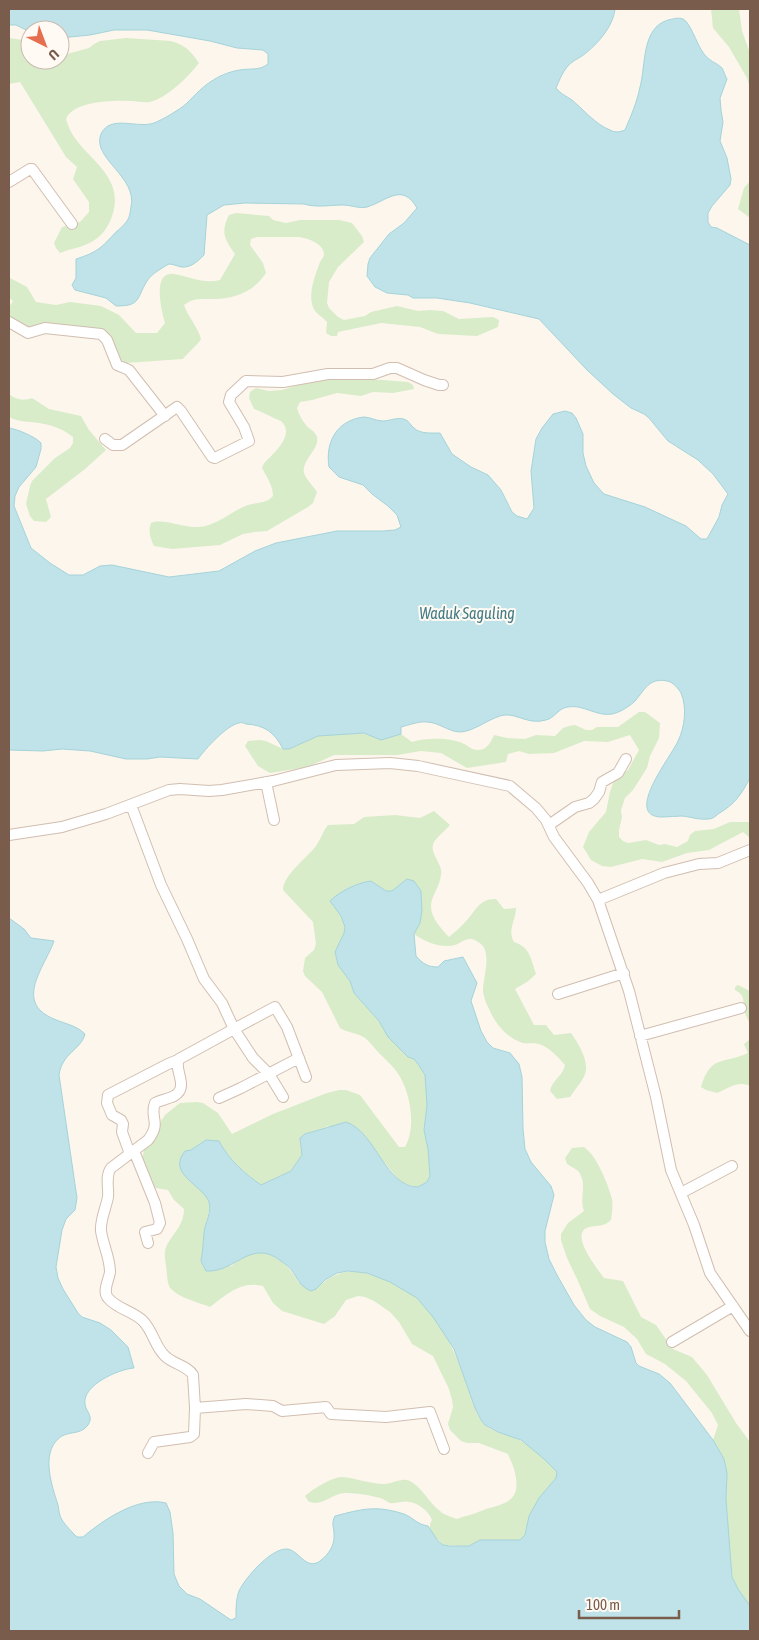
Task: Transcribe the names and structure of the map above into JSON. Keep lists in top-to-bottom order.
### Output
{
  "water": ["Waduk Saguling"],
  "scale_bar": "100 m",
  "north": "bottom right"
}
